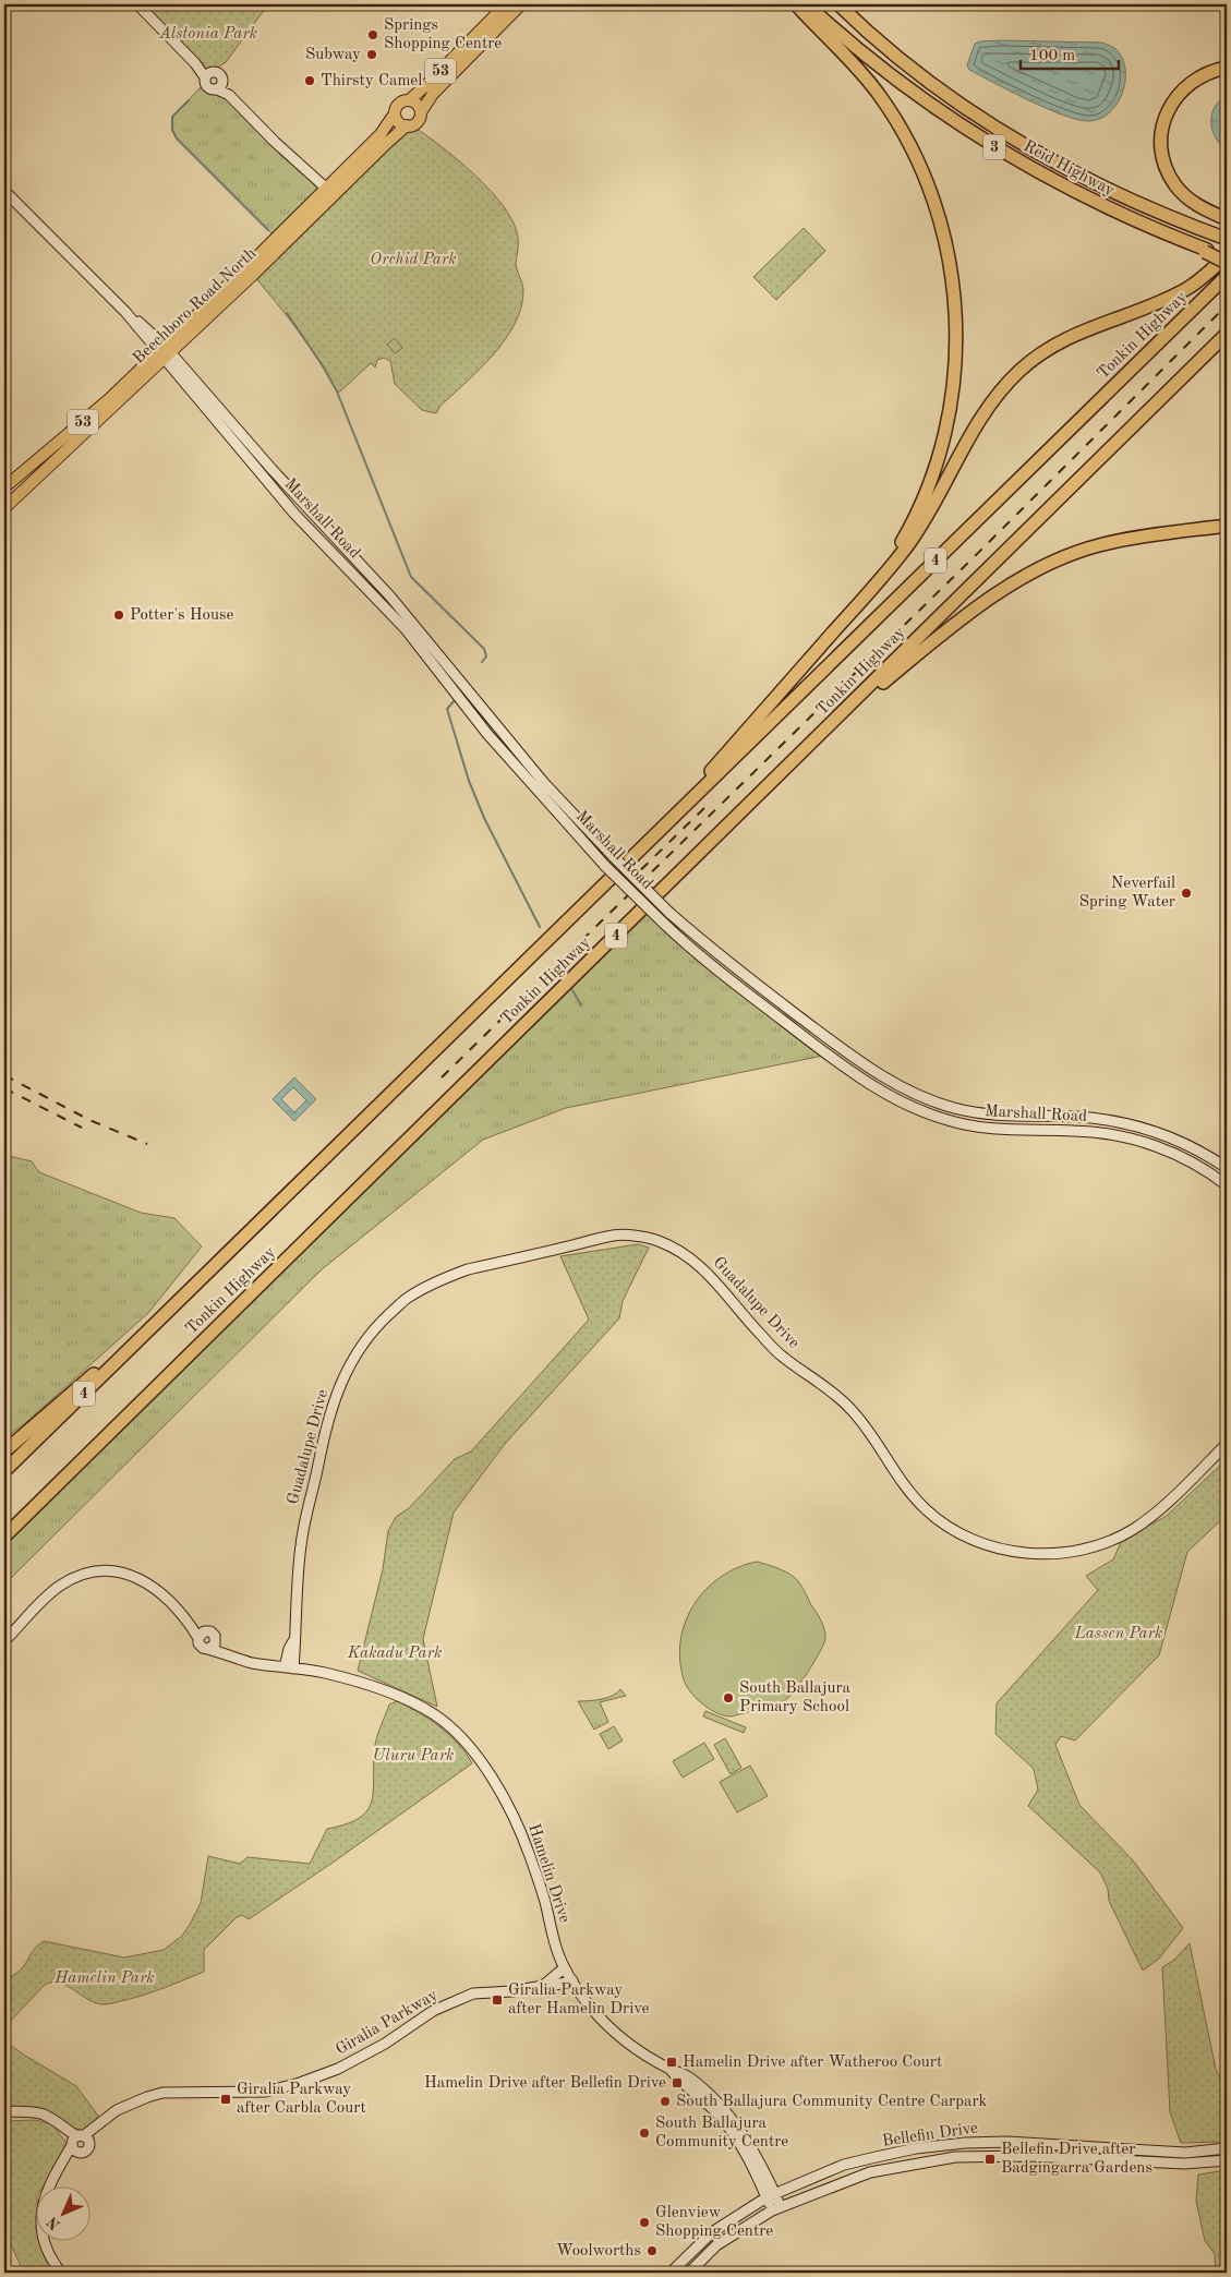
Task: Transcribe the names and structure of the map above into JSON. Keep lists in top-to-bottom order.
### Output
{
  "streets": {
    "highway": [
      "3",
      "Reid Highway",
      "Tonkin Highway",
      "4"
    ],
    "main road": [
      "53",
      "Beechboro Road North",
      "Marshall Road",
      "Guadalupe Drive",
      "Hamelin Drive",
      "Giralia Parkway",
      "Bellefin Drive"
    ]
  },
  "crossings": [
    ["53", "Beechboro Road North"],
    ["Beechboro Road North", "Marshall Road"],
    ["Guadalupe Drive", "Hamelin Drive"],
    ["Hamelin Drive", "Giralia Parkway"],
    ["Hamelin Drive", "Bellefin Drive"]
  ],
  "parks": [
    "Alstonia Park",
    "Orchid Park",
    "Lassen Park",
    "Kakadu Park",
    "Uluru Park",
    "Hamelin Park"
  ],
  "places": {
    "other": [
      "Springs Shopping Centre",
      "Subway",
      "Thirsty Camel",
      "Potter's House",
      "Neverfail Spring Water",
      "South Ballajura Primary School",
      "South Ballajura Community Centre Carpark",
      "South Ballajura Community Centre",
      "Glenview Shopping Centre",
      "Woolworths"
    ],
    "transit": [
      "Giralia Parkway after Hamelin Drive",
      "Hamelin Drive after Watheroo Court",
      "Hamelin Drive after Bellefin Drive",
      "Giralia Parkway after Carbla Court",
      "Bellefin Drive after Badgingarra Gardens"
    ]
  },
  "scale_bar": "100 m",
  "north": "bottom left"
}
